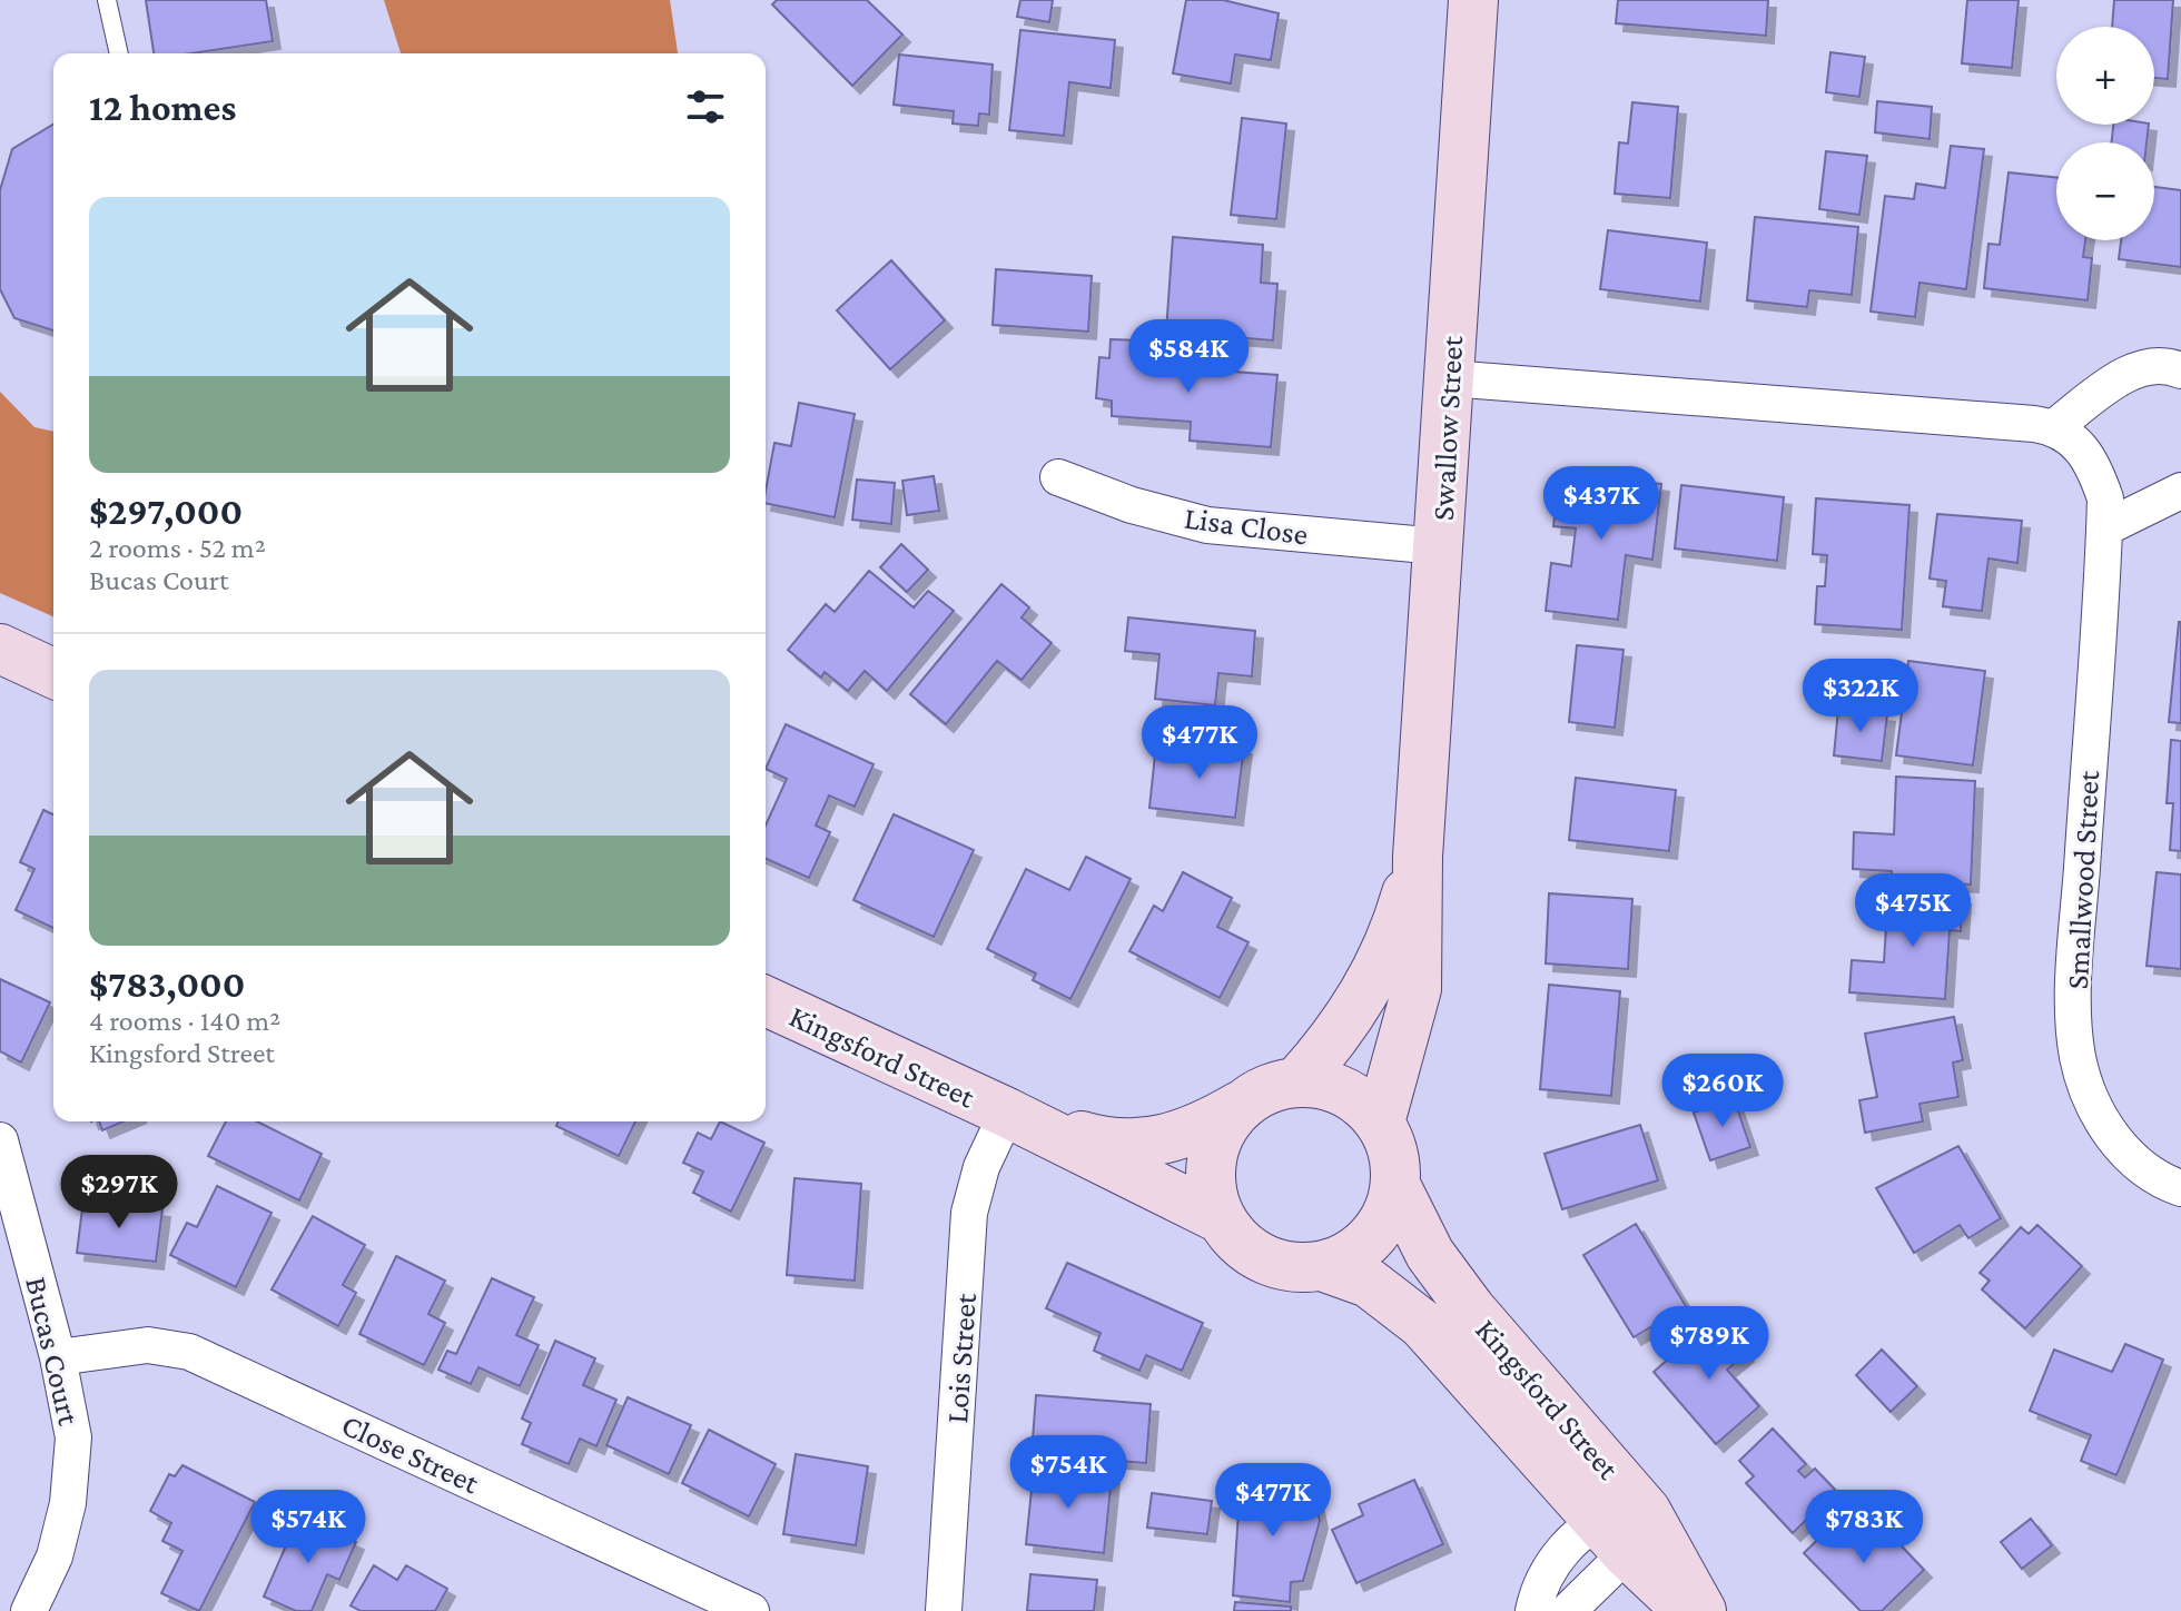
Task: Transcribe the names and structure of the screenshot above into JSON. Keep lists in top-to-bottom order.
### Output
{
  "streets": {
    "street": [
      "Swallow Street",
      "Lisa Close",
      "Smallwood Street",
      "Kingsford Street",
      "Bucas Court",
      "Lois Street",
      "Close Street"
    ]
  },
  "crossings": [
    ["Swallow Street", "Lisa Close"],
    ["Swallow Street", "Kingsford Street"],
    ["Kingsford Street", "Lois Street"],
    ["Bucas Court", "Close Street"]
  ],
  "page": {
    "map_buttons": ["+", "−"],
    "heading": "12 homes",
    "list": [
      {
        "name": "$297,000",
        "note": "2 rooms · 52 m² · Bucas Court"
      },
      {
        "name": "$783,000",
        "note": "4 rooms · 140 m² · Kingsford Street"
      }
    ],
    "price": [
      "$584K",
      "$437K",
      "$322K",
      "$477K",
      "$475K",
      "$260K",
      "$297K",
      "$789K",
      "$754K",
      "$477K",
      "$574K",
      "$783K"
    ]
  }
}
